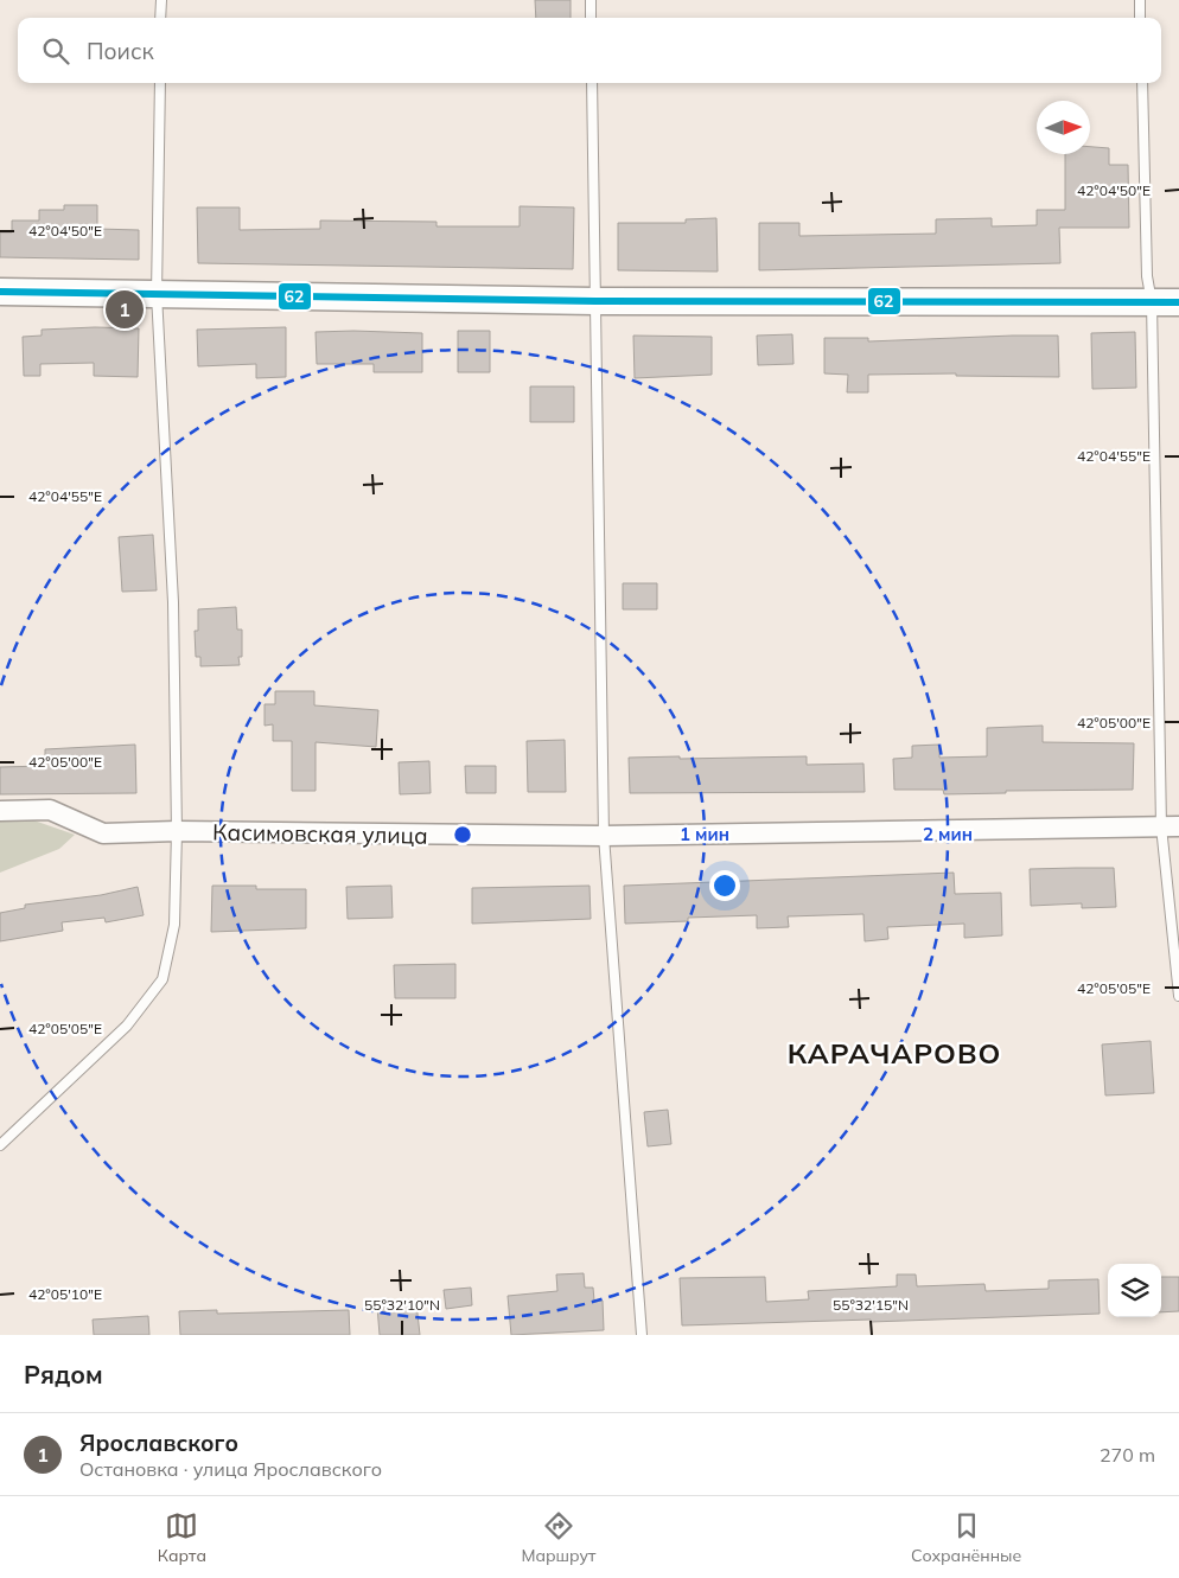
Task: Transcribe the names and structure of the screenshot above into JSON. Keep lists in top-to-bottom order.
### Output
{
  "streets": {
    "street": ["Касимовская улица"]
  },
  "districts": ["КАРАЧАРОВО"],
  "lines": ["transit line 62"],
  "north": "right",
  "page": {
    "search": "Поиск",
    "pins": "1",
    "heading": "Рядом",
    "list": [
      {
        "mark": "1",
        "name": "Ярославского",
        "note": "Остановка · улица Ярославского",
        "value": "270 m"
      }
    ],
    "nav": ["Карта", "Маршрут", "Сохранённые"]
  },
  "coordinates": [
    "42°04'50\"E",
    "42°04'55\"E",
    "42°05'00\"E",
    "42°05'05\"E",
    "42°05'10\"E",
    "55°32'10\"N",
    "55°32'15\"N"
  ],
  "rings": ["1 мин", "2 мин"]
}
